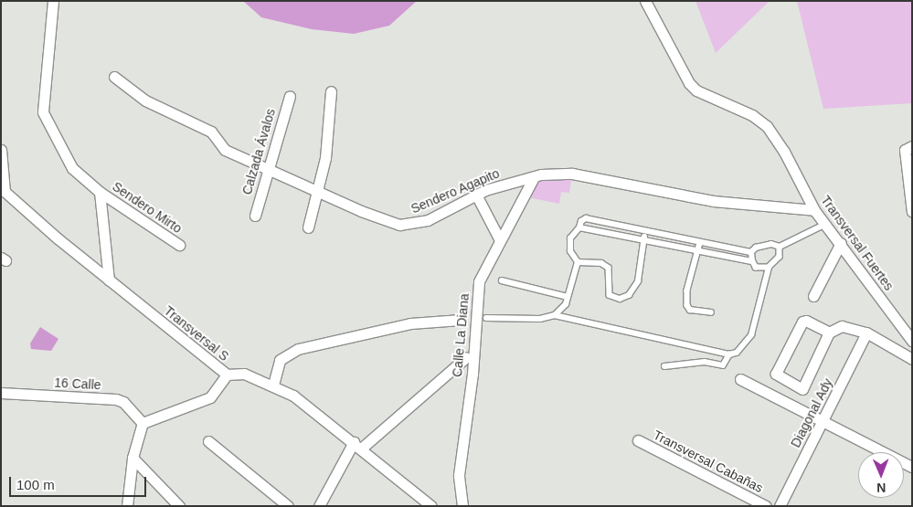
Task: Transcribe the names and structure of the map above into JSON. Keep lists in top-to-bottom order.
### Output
{
  "streets": {
    "street": [
      "Calzada Ávalos",
      "Sendero Agapito",
      "Sendero Mirto",
      "Transversal Fuertes",
      "Transversal S",
      "Calle La Diana",
      "16 Calle",
      "Diagonal Ady",
      "Transversal Cabañas"
    ]
  },
  "crossings": [
    ["Calzada Ávalos", "Sendero Agapito"],
    ["Sendero Agapito", "Transversal Fuertes"],
    ["Sendero Agapito", "Calle La Diana"]
  ],
  "scale_bar": "100 m",
  "north": "bottom"
}
